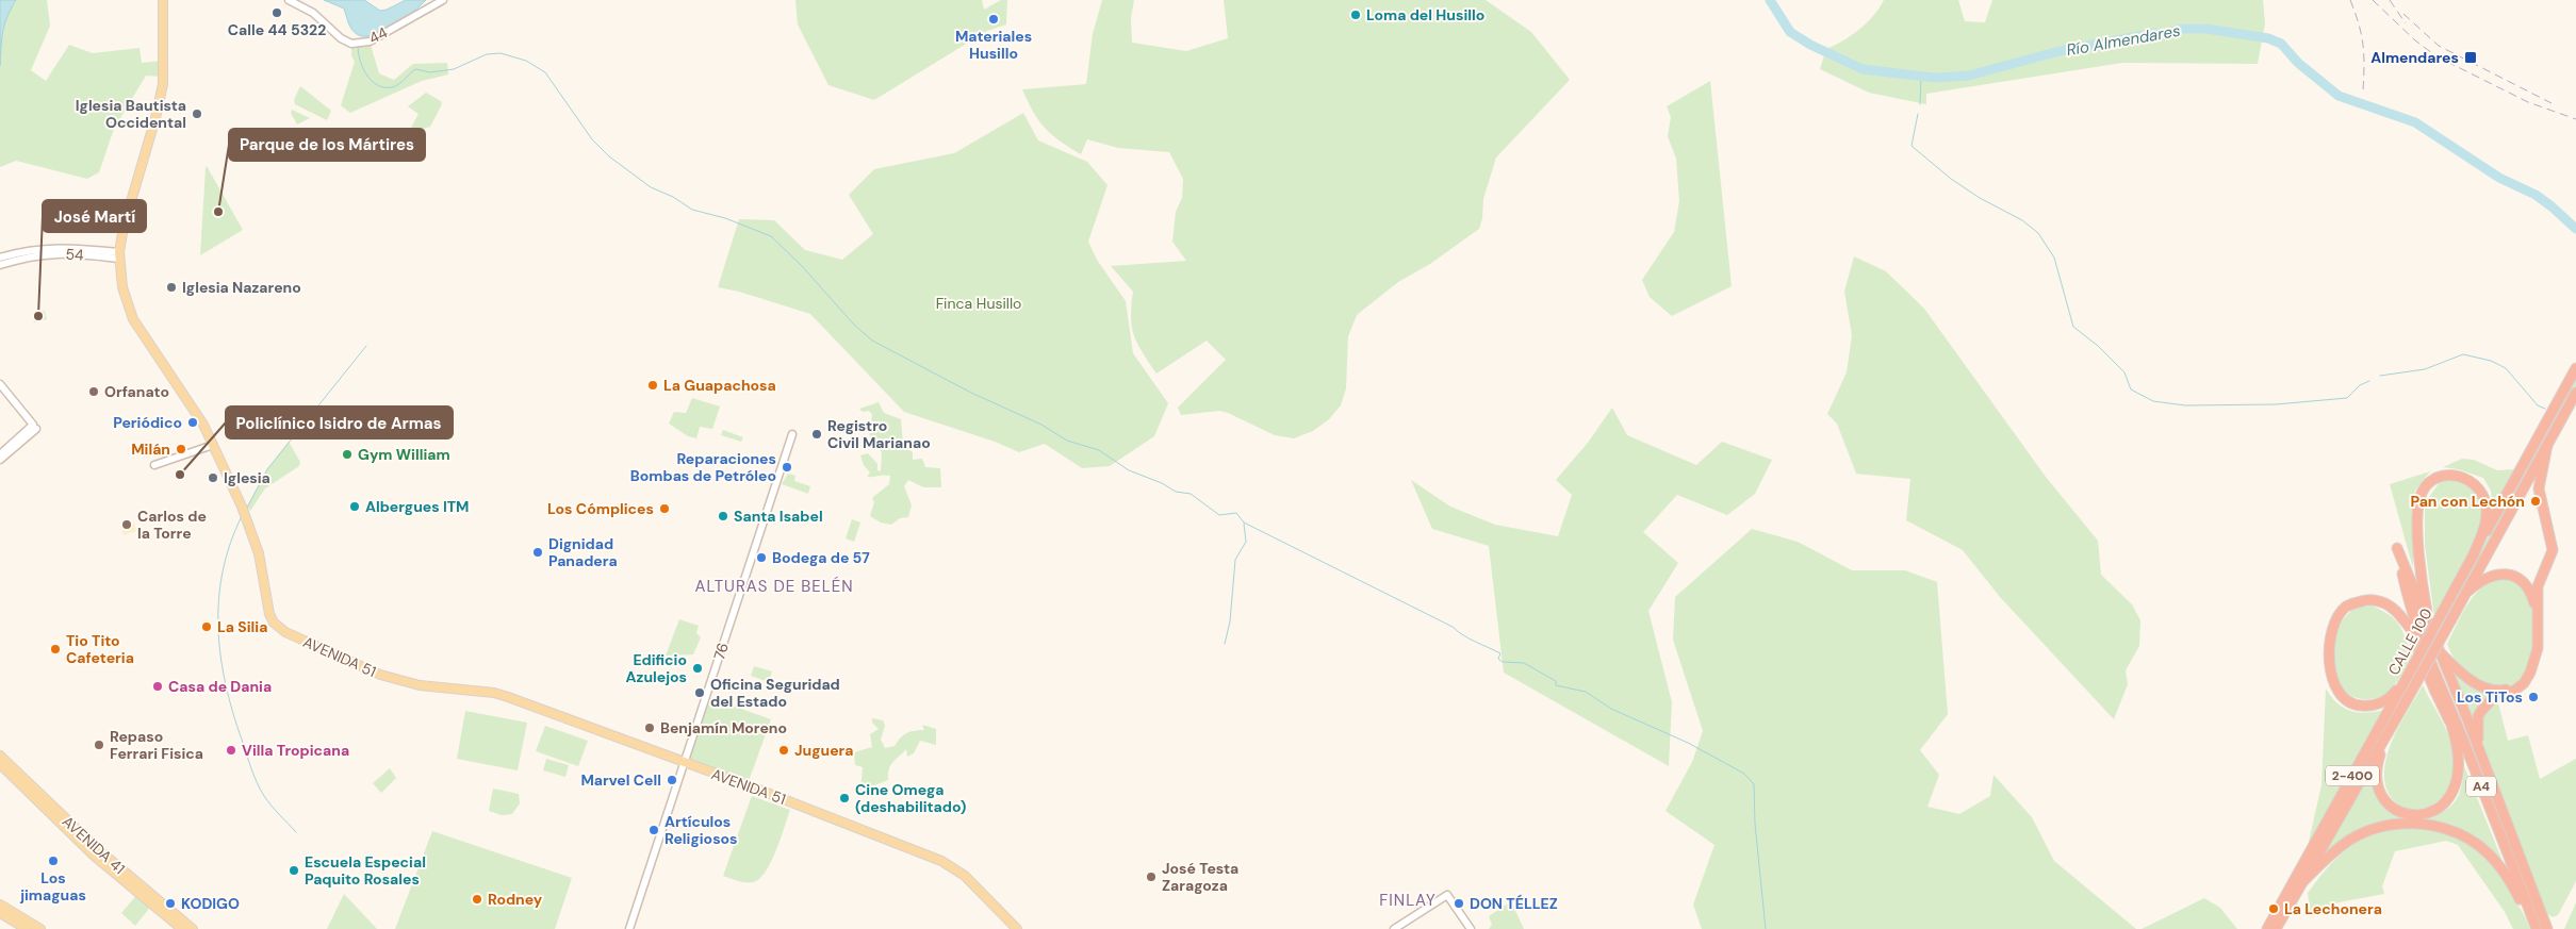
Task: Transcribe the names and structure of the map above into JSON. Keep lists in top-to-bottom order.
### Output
{
  "streets": {
    "highway": ["CALLE 100", "2-400", "A4"],
    "main road": ["AVENIDA 51", "AVENIDA 41"],
    "street": ["44", "54", "76"]
  },
  "crossings": [
    ["54", "AVENIDA 51"],
    ["76", "AVENIDA 51"]
  ],
  "districts": ["ALTURAS DE BELÉN", "FINLAY"],
  "water": ["Río Almendares"],
  "parks": ["Finca Husillo"],
  "places": {
    "other": [
      "Calle 44 5322",
      "Loma del Husillo",
      "Materiales Husillo",
      "Iglesia Bautista Occidental",
      "Parque de los Mártires",
      "Iglesia Nazareno",
      "José Martí",
      "La Guapachosa",
      "Orfanato",
      "Periódico",
      "Registro Civil Marianao",
      "Milán",
      "Gym William",
      "Reparaciones Bombas de Petróleo",
      "Policlínico Isidro de Armas",
      "Iglesia",
      "Pan con Lechón",
      "Albergues ITM",
      "Los Cómplices",
      "Santa Isabel",
      "Carlos de la Torre",
      "Dignidad Panadera",
      "Bodega de 57",
      "La Silia",
      "Tio Tito Cafeteria",
      "Edificio Azulejos",
      "Casa de Dania",
      "Oficina Seguridad del Estado",
      "Los TiTos",
      "Benjamín Moreno",
      "Repaso Ferrari Fisica",
      "Villa Tropicana",
      "Juguera",
      "Marvel Cell",
      "Cine Omega (deshabilitado)",
      "Artículos Religiosos",
      "Los jimaguas",
      "Escuela Especial Paquito Rosales",
      "José Testa Zaragoza",
      "Rodney",
      "KODIGO",
      "DON TÉLLEZ",
      "La Lechonera"
    ],
    "transit": ["Almendares"]
  }
}
